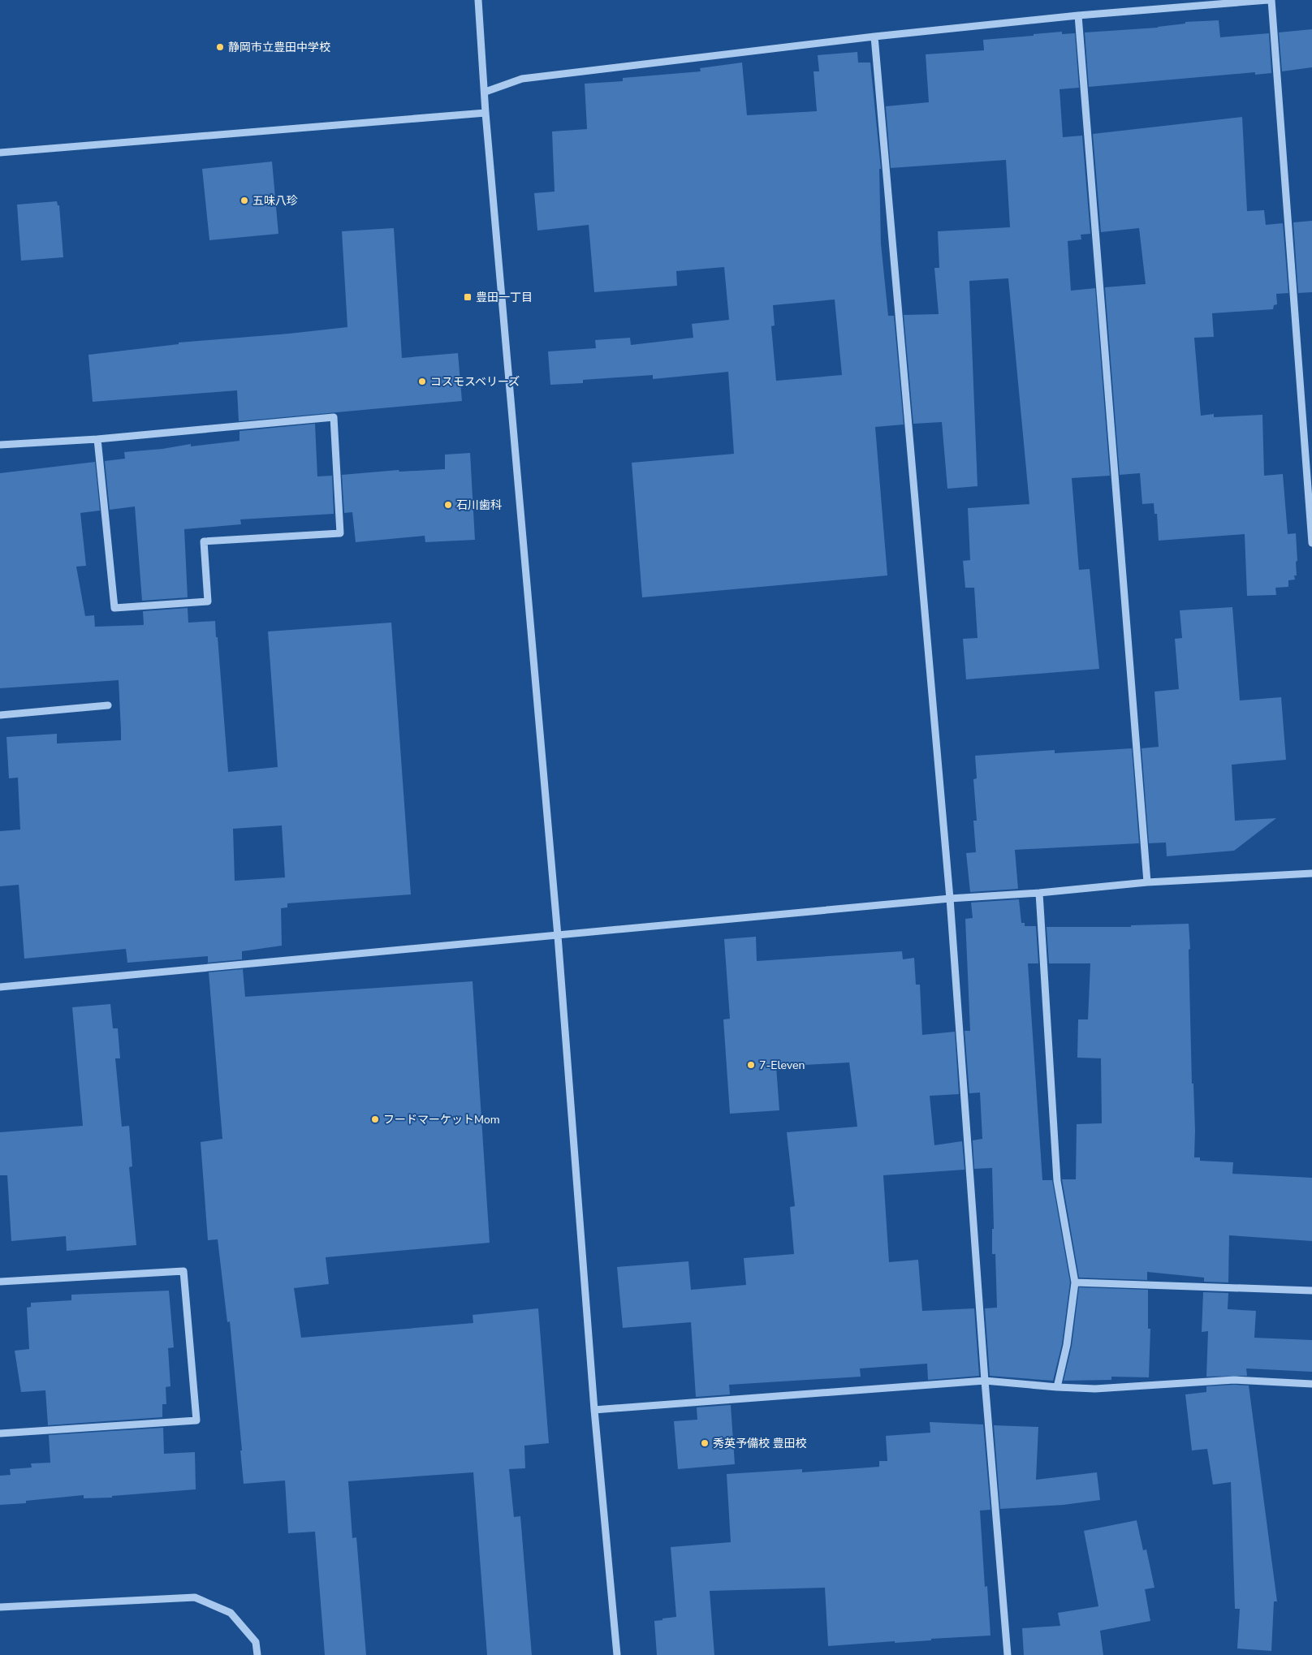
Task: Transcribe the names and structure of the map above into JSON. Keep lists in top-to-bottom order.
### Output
{
  "places": {
    "other": [
      "静岡市立豊田中学校",
      "五味八珍",
      "コスモスベリーズ",
      "石川歯科",
      "7-Eleven",
      "フードマーケットMom",
      "秀英予備校 豊田校"
    ],
    "transit": ["豊田一丁目"]
  }
}
